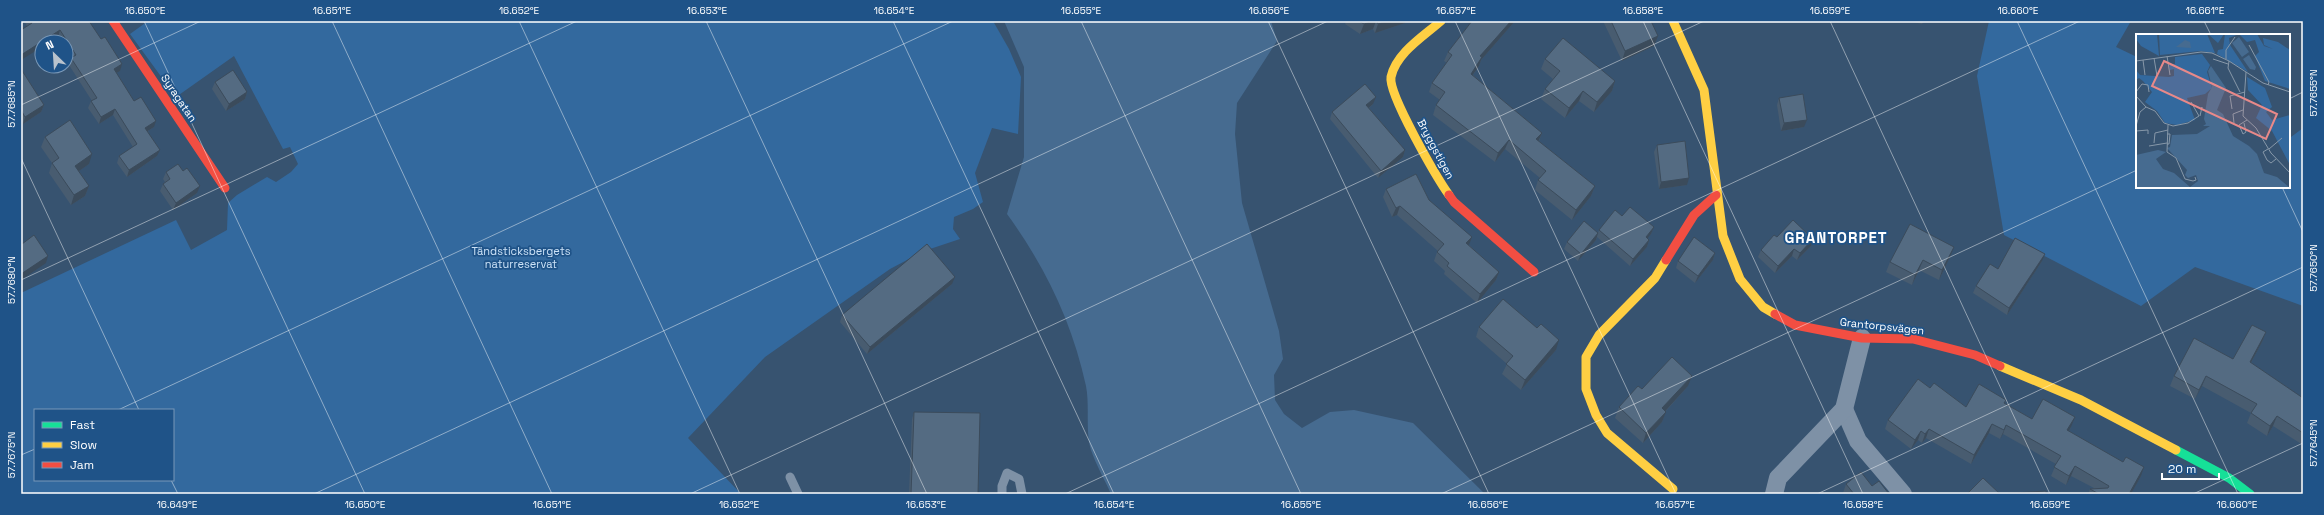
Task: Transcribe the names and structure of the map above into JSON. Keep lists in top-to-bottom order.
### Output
{
  "streets": {
    "street": ["Syragatan", "Bryggstigen", "Grantorpsvägen"]
  },
  "districts": ["GRANTORPET"],
  "parks": ["Tändsticksbergets naturreservat"],
  "legend": ["Fast", "Slow", "Jam"],
  "scale_bar": "20 m",
  "north": "top left",
  "coordinates": [
    "16.650°E",
    "16.651°E",
    "16.652°E",
    "16.653°E",
    "16.654°E",
    "16.655°E",
    "16.656°E",
    "16.657°E",
    "16.658°E",
    "16.659°E",
    "16.660°E",
    "16.661°E",
    "57.7655°N",
    "57.7685°N",
    "57.7650°N",
    "57.7680°N",
    "57.7645°N",
    "57.7675°N",
    "16.649°E"
  ]
}
